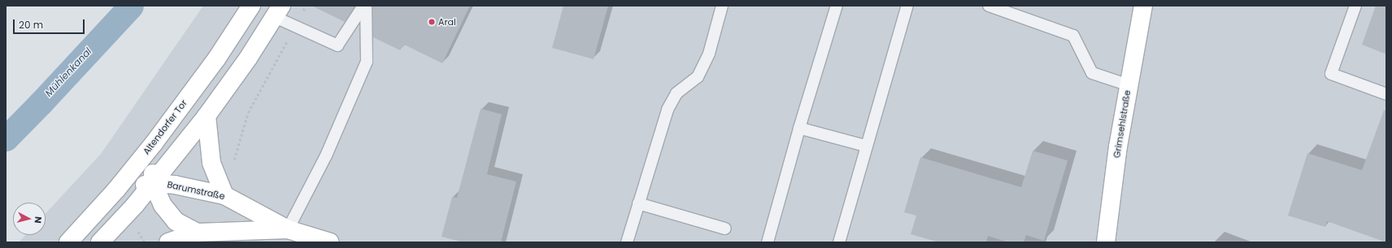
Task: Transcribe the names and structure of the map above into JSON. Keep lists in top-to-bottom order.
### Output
{
  "streets": {
    "main road": ["Grimsehlstraße", "Altendorfer Tor", "Barumstraße"]
  },
  "crossings": [
    ["Altendorfer Tor", "Barumstraße"]
  ],
  "water": ["Mühlenkanal"],
  "places": ["Aral"],
  "scale_bar": "20 m",
  "north": "right"
}
